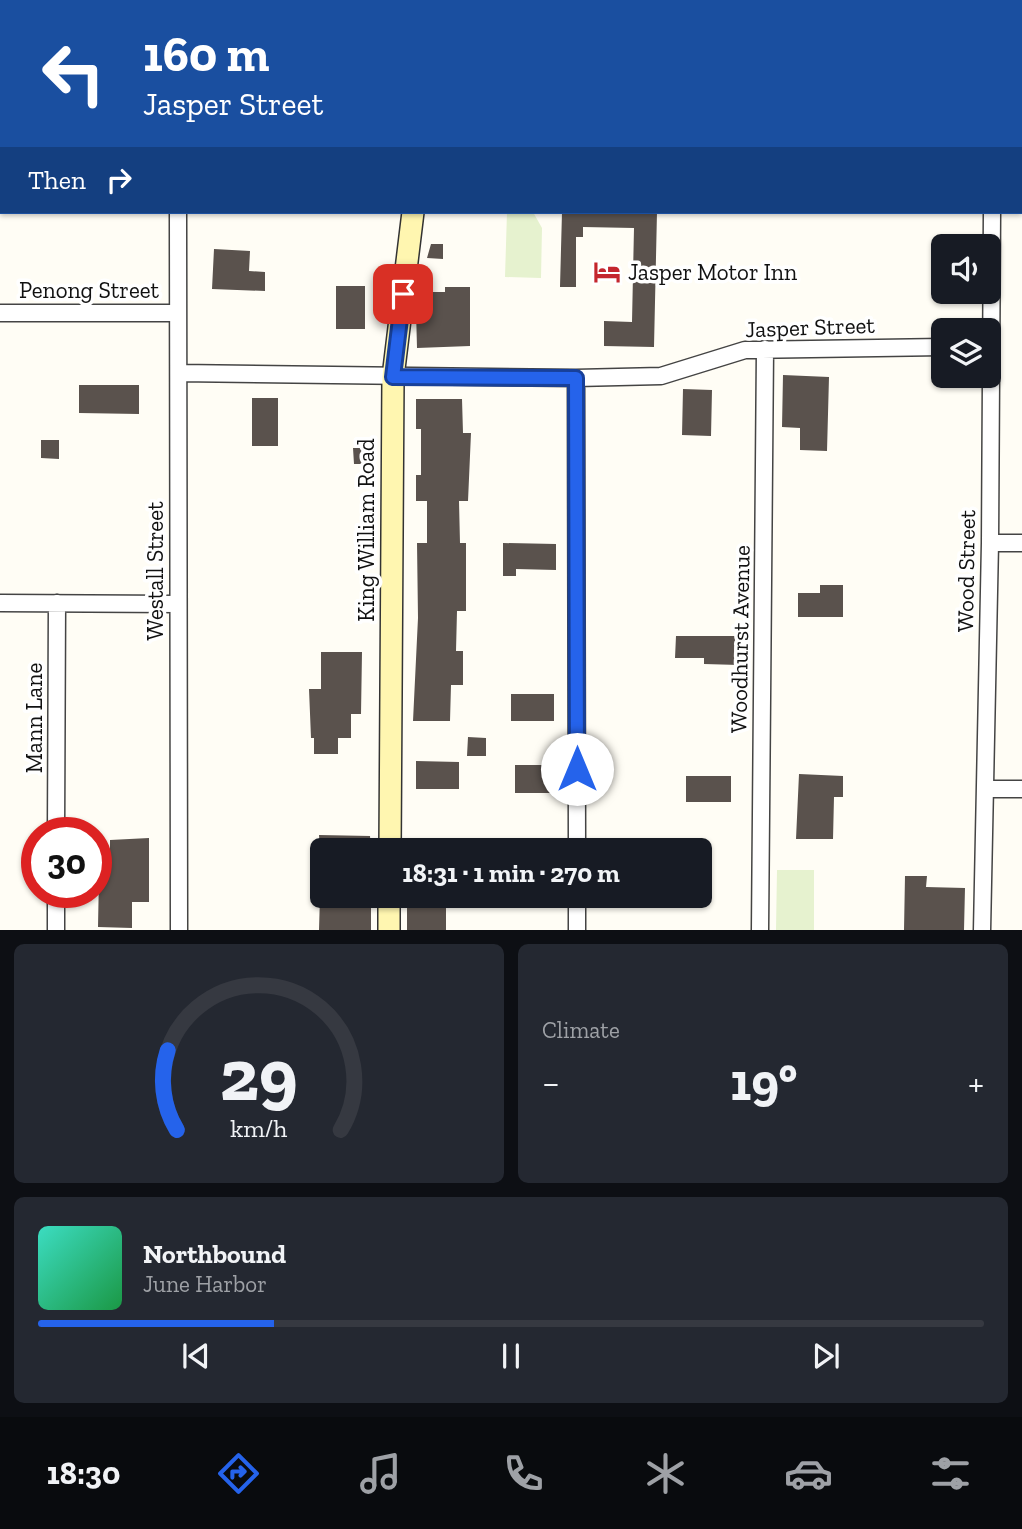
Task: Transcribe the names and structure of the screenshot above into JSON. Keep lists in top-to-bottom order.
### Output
{
  "streets": {
    "main road": ["King William Road"],
    "street": [
      "Penong Street",
      "Jasper Street",
      "Westall Street",
      "Wood Street",
      "Woodhurst Avenue",
      "Mann Lane"
    ]
  },
  "crossings": [
    ["Penong Street", "Westall Street"],
    ["Jasper Street", "King William Road"],
    ["Jasper Street", "Westall Street"],
    ["Jasper Street", "Woodhurst Avenue"]
  ],
  "places": {
    "hotel": ["Jasper Motor Inn"]
  },
  "page": {
    "turn": ["160 m", "Jasper Street"],
    "then": "Then",
    "limit": "30",
    "trip": "18:31 · 1 min · 270 m",
    "tile": "Climate",
    "heat": ["−", "19°", "+"],
    "song": ["Northbound", "June Harbor"],
    "tabs": "18:30",
    "gauge": ["29", "km/h"]
  }
}
